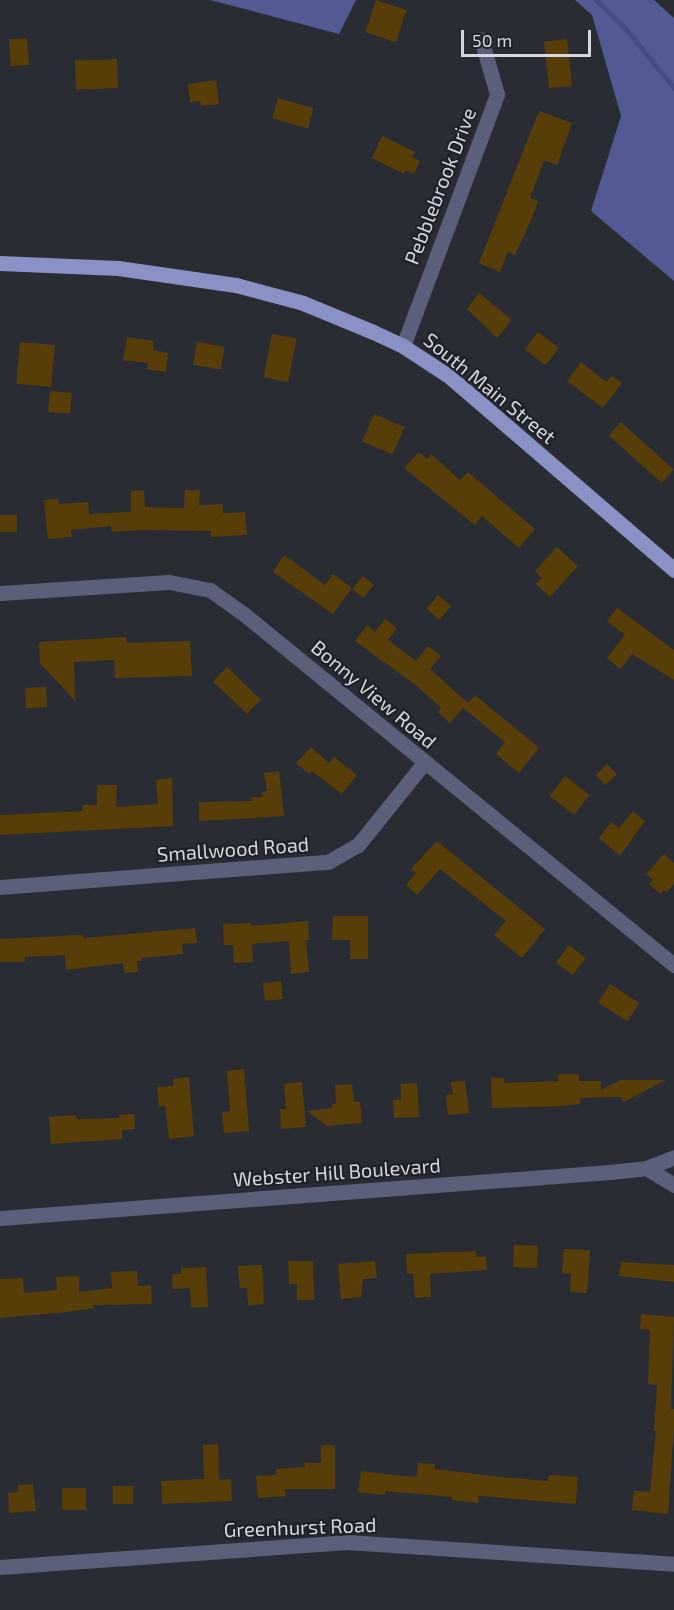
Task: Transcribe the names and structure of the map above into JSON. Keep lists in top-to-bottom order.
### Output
{
  "streets": {
    "main road": ["South Main Street"],
    "street": [
      "Pebblebrook Drive",
      "Bonny View Road",
      "Smallwood Road",
      "Webster Hill Boulevard",
      "Greenhurst Road"
    ]
  },
  "crossings": [
    ["Pebblebrook Drive", "South Main Street"],
    ["Bonny View Road", "Smallwood Road"]
  ],
  "scale_bar": "50 m"
}
